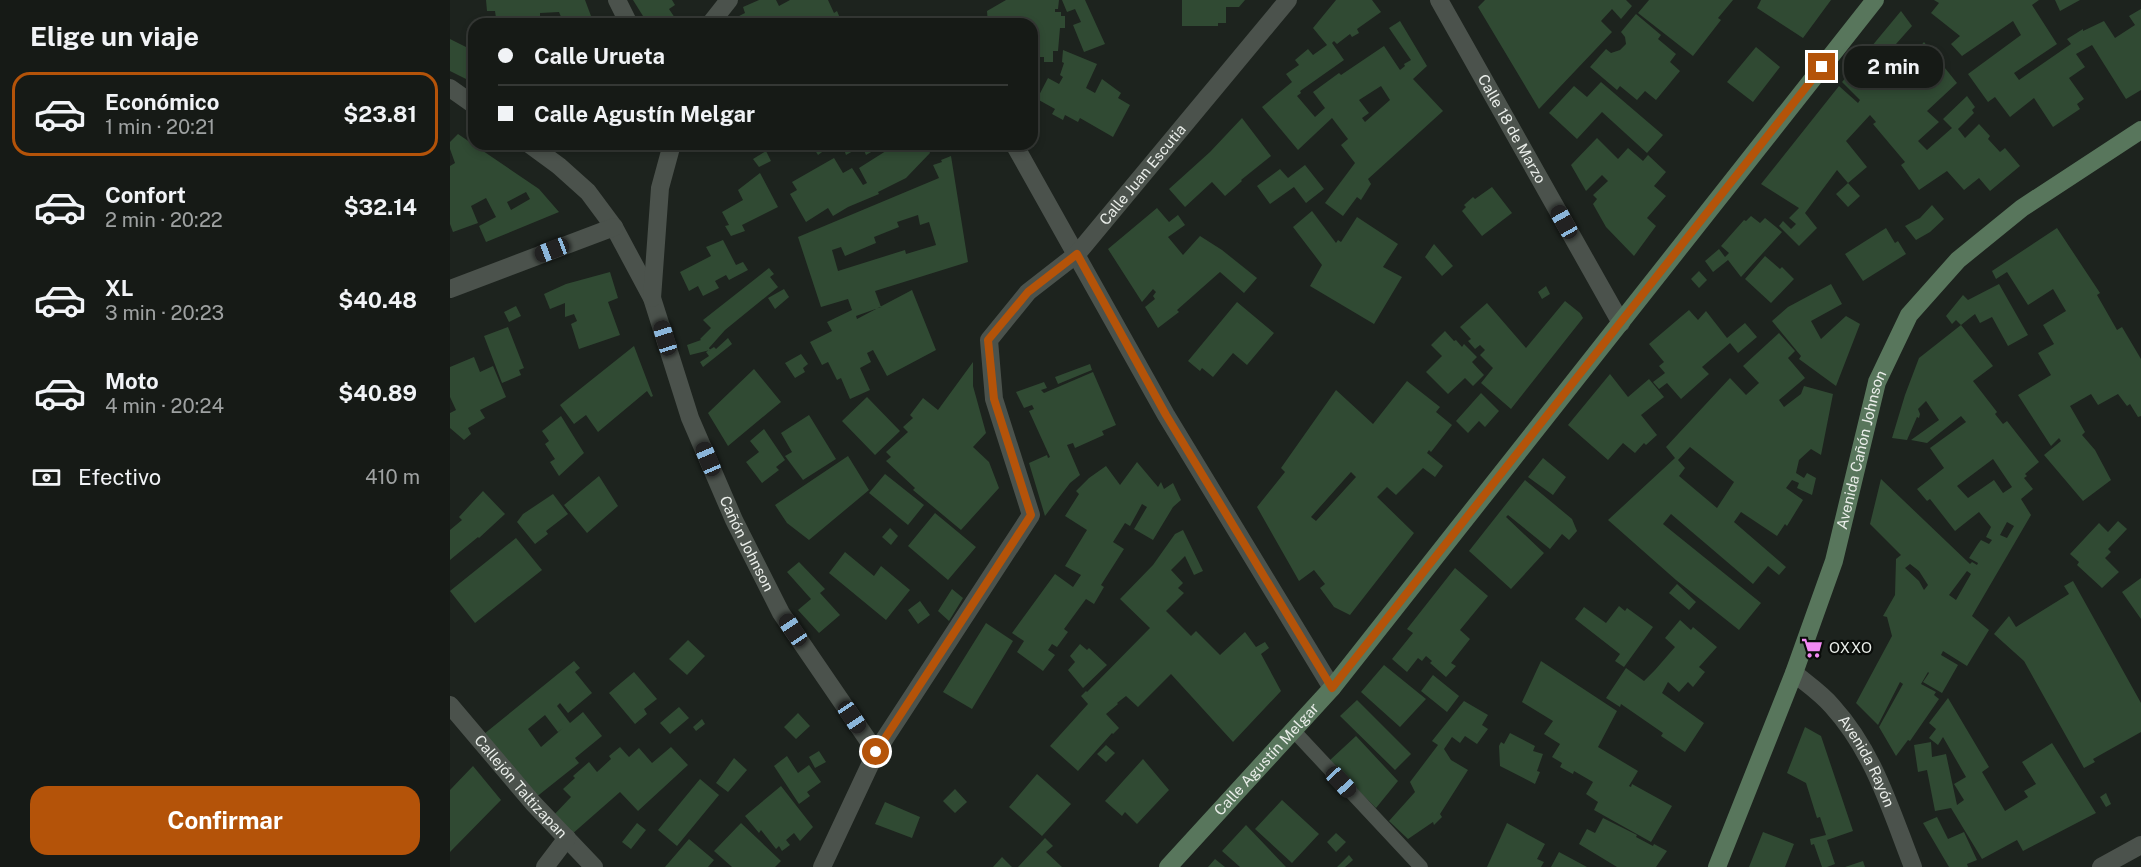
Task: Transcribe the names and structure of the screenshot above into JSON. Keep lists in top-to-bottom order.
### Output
{
  "streets": {
    "street": [
      "Calle 18 de Marzo",
      "Calle Juan Escutia",
      "Avenida Cañón Johnson",
      "Cañón Johnson",
      "Calle Agustín Melgar",
      "Avenida Rayón",
      "Callejón Taltizapan"
    ]
  },
  "crossings": [
    ["Calle 18 de Marzo", "Calle Agustín Melgar"],
    ["Calle Juan Escutia", "Cañón Johnson"],
    ["Avenida Cañón Johnson", "Avenida Rayón"]
  ],
  "places": {
    "supermarket": ["OXXO"]
  },
  "page": {
    "heading": "Elige un viaje",
    "banner": ["Calle Urueta", "Calle Agustín Melgar"],
    "bubble": "2 min",
    "list": [
      {
        "name": "Económico",
        "note": "1 min · 20:21",
        "value": "$23.81"
      },
      {
        "name": "Confort",
        "note": "2 min · 20:22",
        "value": "$32.14"
      },
      {
        "name": "XL",
        "note": "3 min · 20:23",
        "value": "$40.48"
      },
      {
        "name": "Moto",
        "note": "4 min · 20:24",
        "value": "$40.89"
      }
    ],
    "pay": ["Efectivo", "410 m"],
    "buttons": "Confirmar"
  }
}
